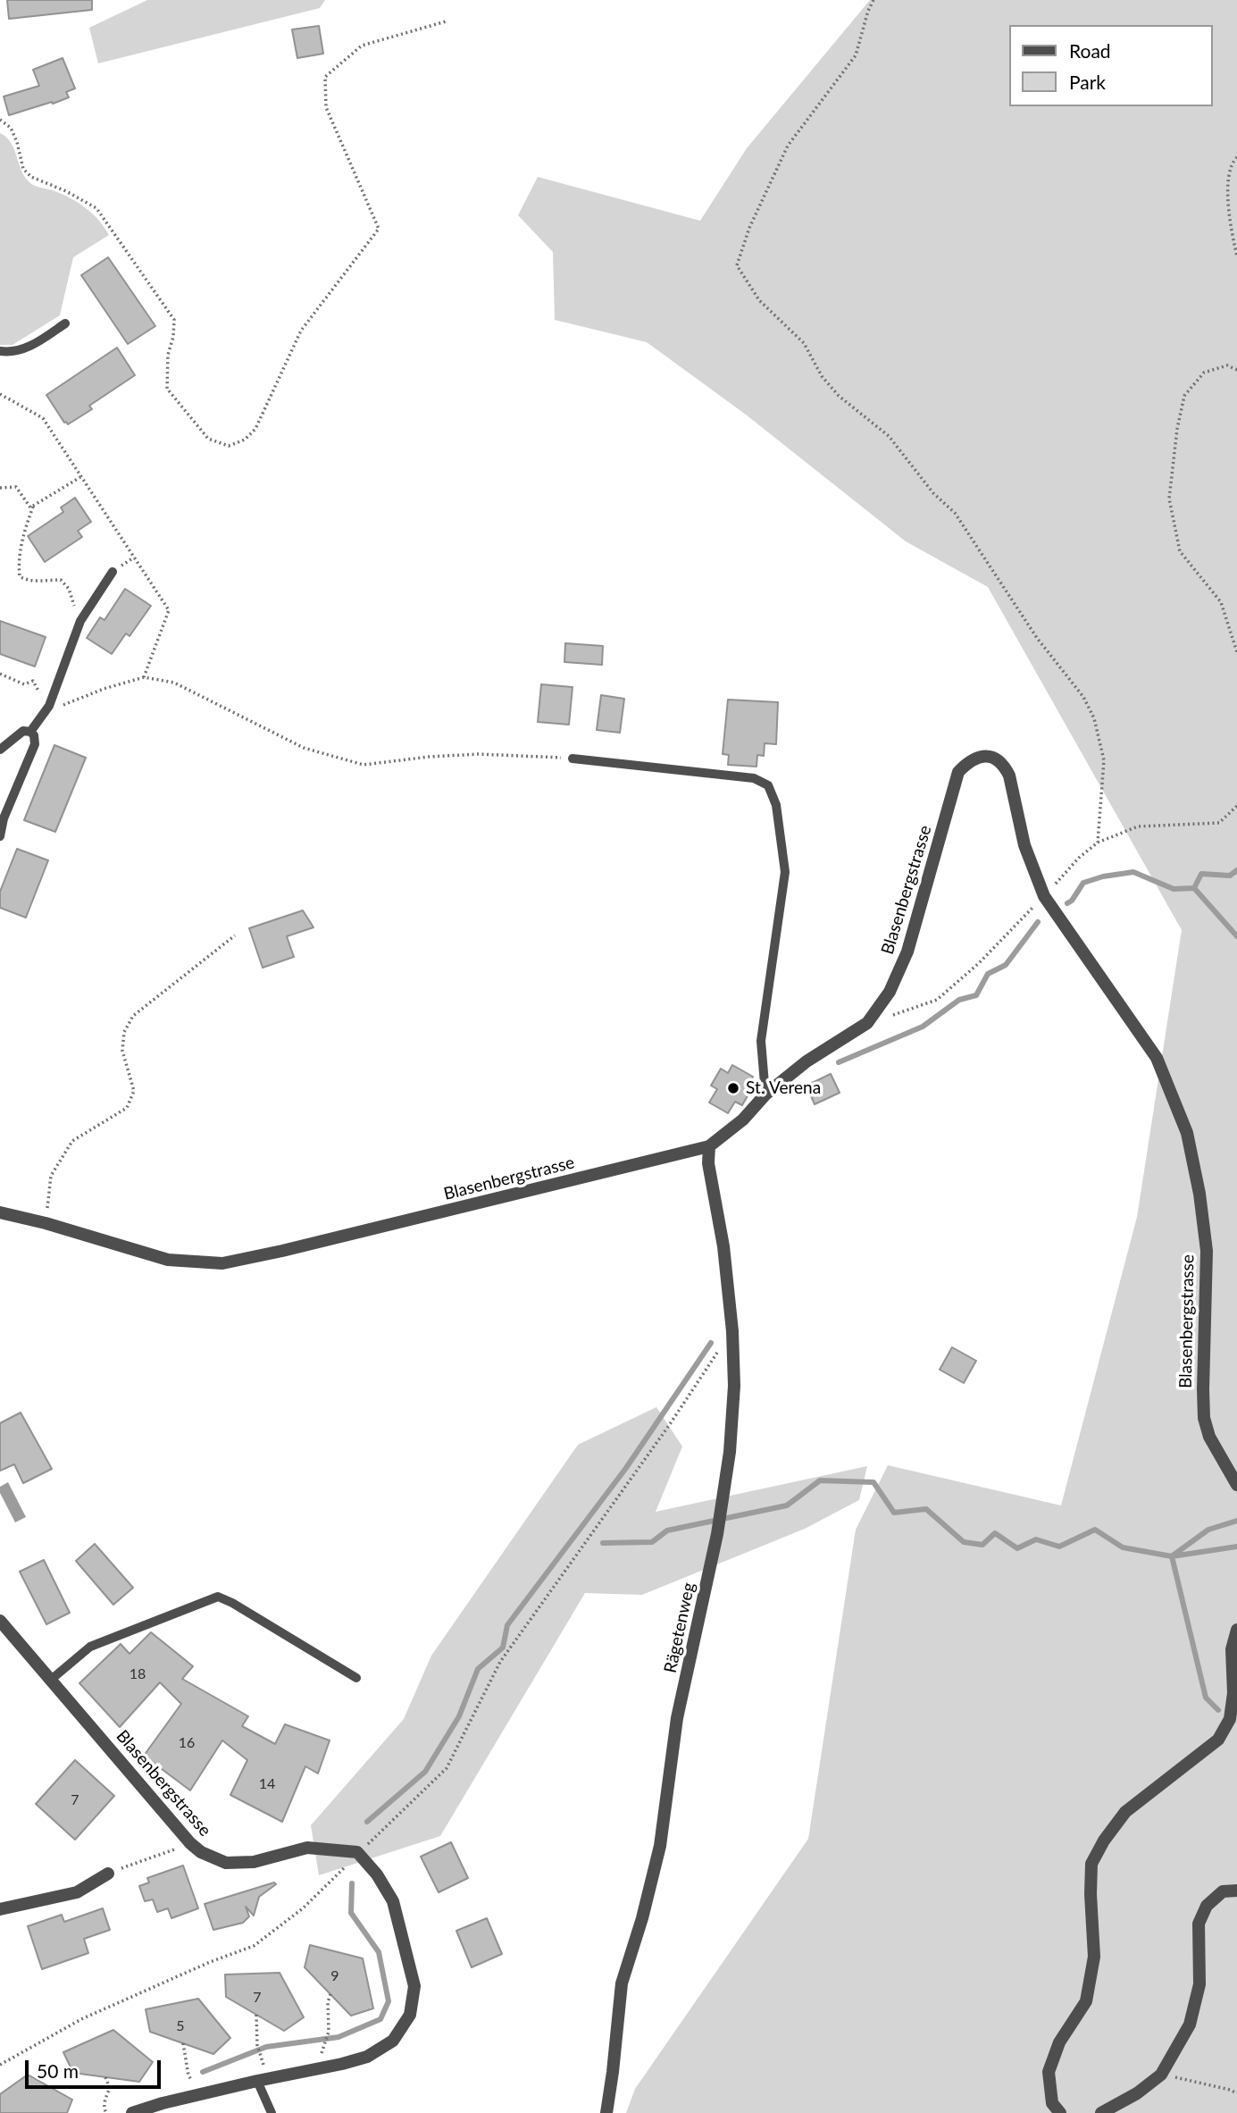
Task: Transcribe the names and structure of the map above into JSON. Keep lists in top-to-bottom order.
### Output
{
  "streets": {
    "street": ["Blasenbergstrasse", "Rägetenweg"]
  },
  "crossings": [
    ["Blasenbergstrasse", "Rägetenweg"]
  ],
  "places": ["St. Verena"],
  "house_numbers": [
    "18",
    "16",
    "14",
    "7",
    "9",
    "7",
    "5"
  ],
  "legend": ["Road", "Park"],
  "scale_bar": "50 m"
}
